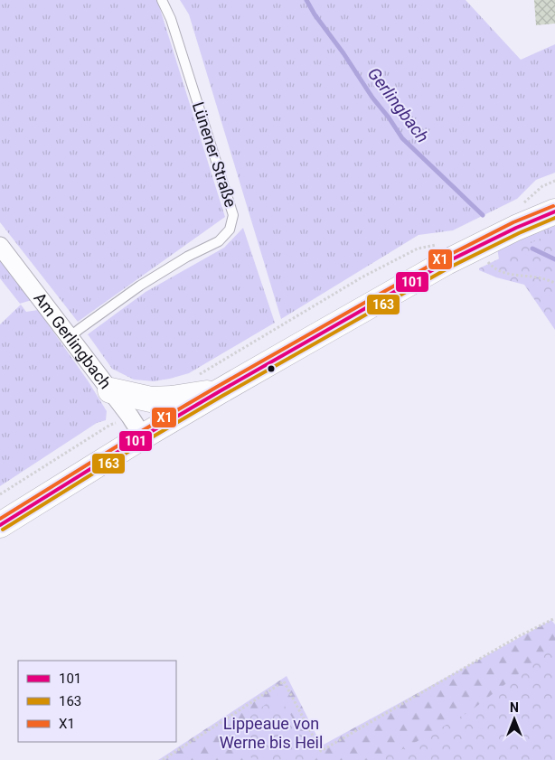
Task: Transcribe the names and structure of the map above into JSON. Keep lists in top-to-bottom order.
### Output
{
  "streets": {
    "street": ["Am Gerlingbach"],
    "lane": ["Lünener Straße"]
  },
  "crossings": [
    ["Lünener Straße", "Am Gerlingbach"]
  ],
  "water": ["Gerlingbach"],
  "parks": ["Lippeaue von Werne bis Heil"],
  "lines": ["transit line X1", "transit line 101", "transit line 163"],
  "legend": ["101", "163", "X1"],
  "north": "top"
}
